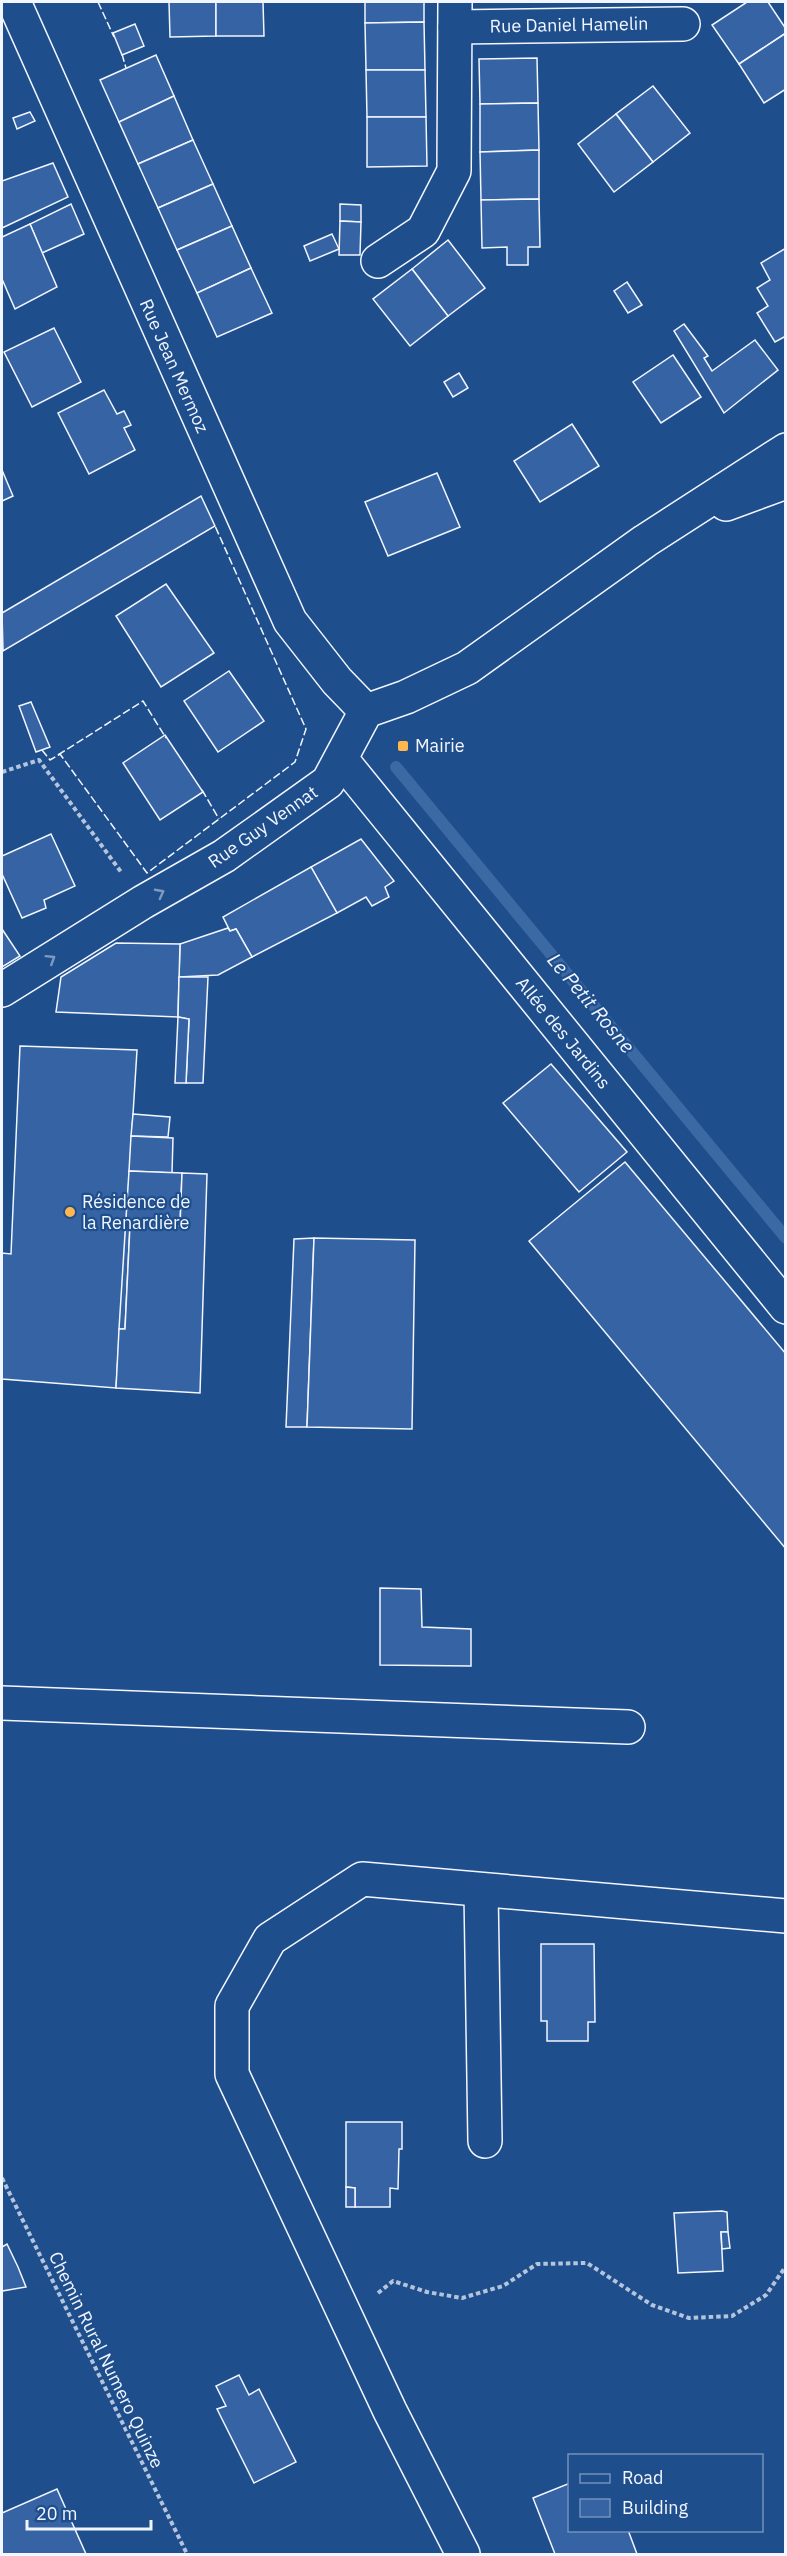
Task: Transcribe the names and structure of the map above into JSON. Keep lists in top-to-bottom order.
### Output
{
  "streets": {
    "street": [
      "Rue Daniel Hamelin",
      "Rue Jean Mermoz",
      "Rue Guy Vennat",
      "Allée des Jardins"
    ],
    "path": ["Chemin Rural Numero Quinze"]
  },
  "crossings": [
    ["Rue Jean Mermoz", "Rue Guy Vennat"],
    ["Rue Guy Vennat", "Allée des Jardins"]
  ],
  "one_way": ["Rue Guy Vennat"],
  "water": ["Le Petit Rosne"],
  "places": {
    "transit": ["Mairie"],
    "other": ["Résidence de la Renardière"]
  },
  "legend": ["Road", "Building"],
  "scale_bar": "20 m"
}
